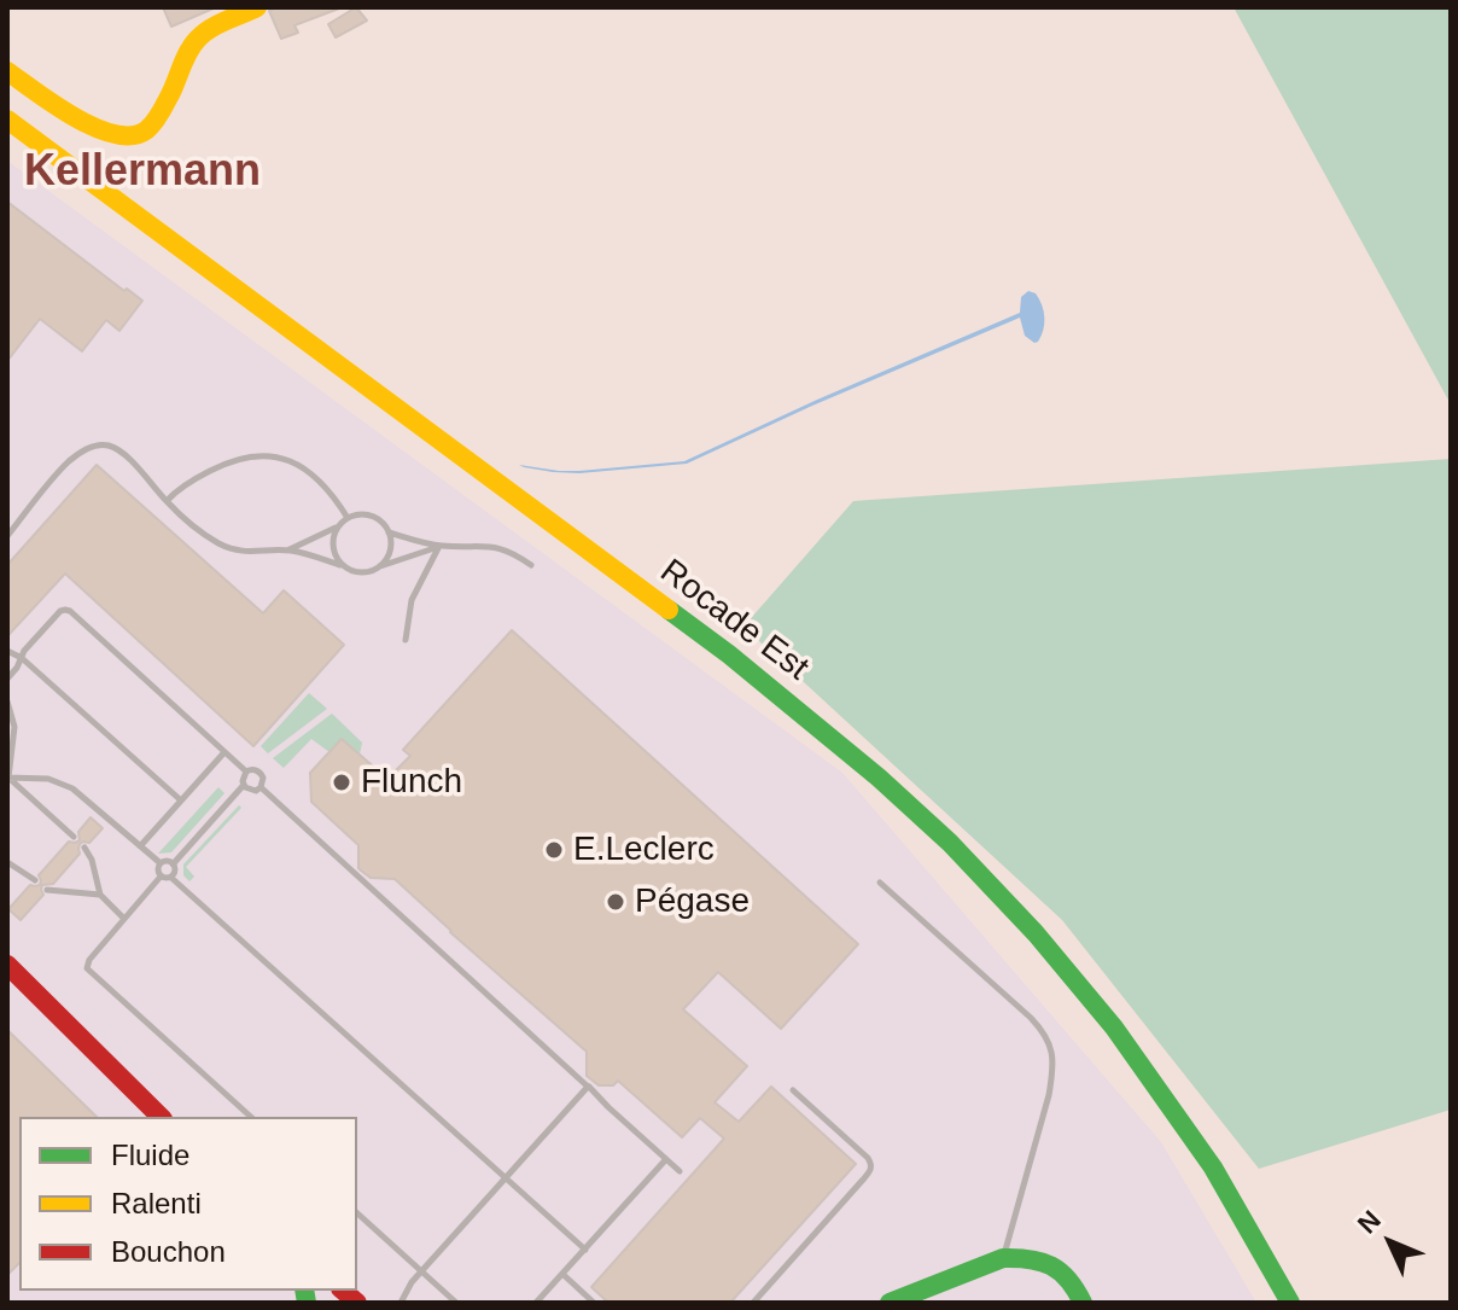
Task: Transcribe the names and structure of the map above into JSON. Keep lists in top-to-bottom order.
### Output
{
  "streets": {
    "main road": ["Rocade Est"]
  },
  "districts": ["Kellermann"],
  "places": ["Flunch", "E.Leclerc", "Pégase"],
  "legend": ["Fluide", "Ralenti", "Bouchon"],
  "north": "top left"
}
